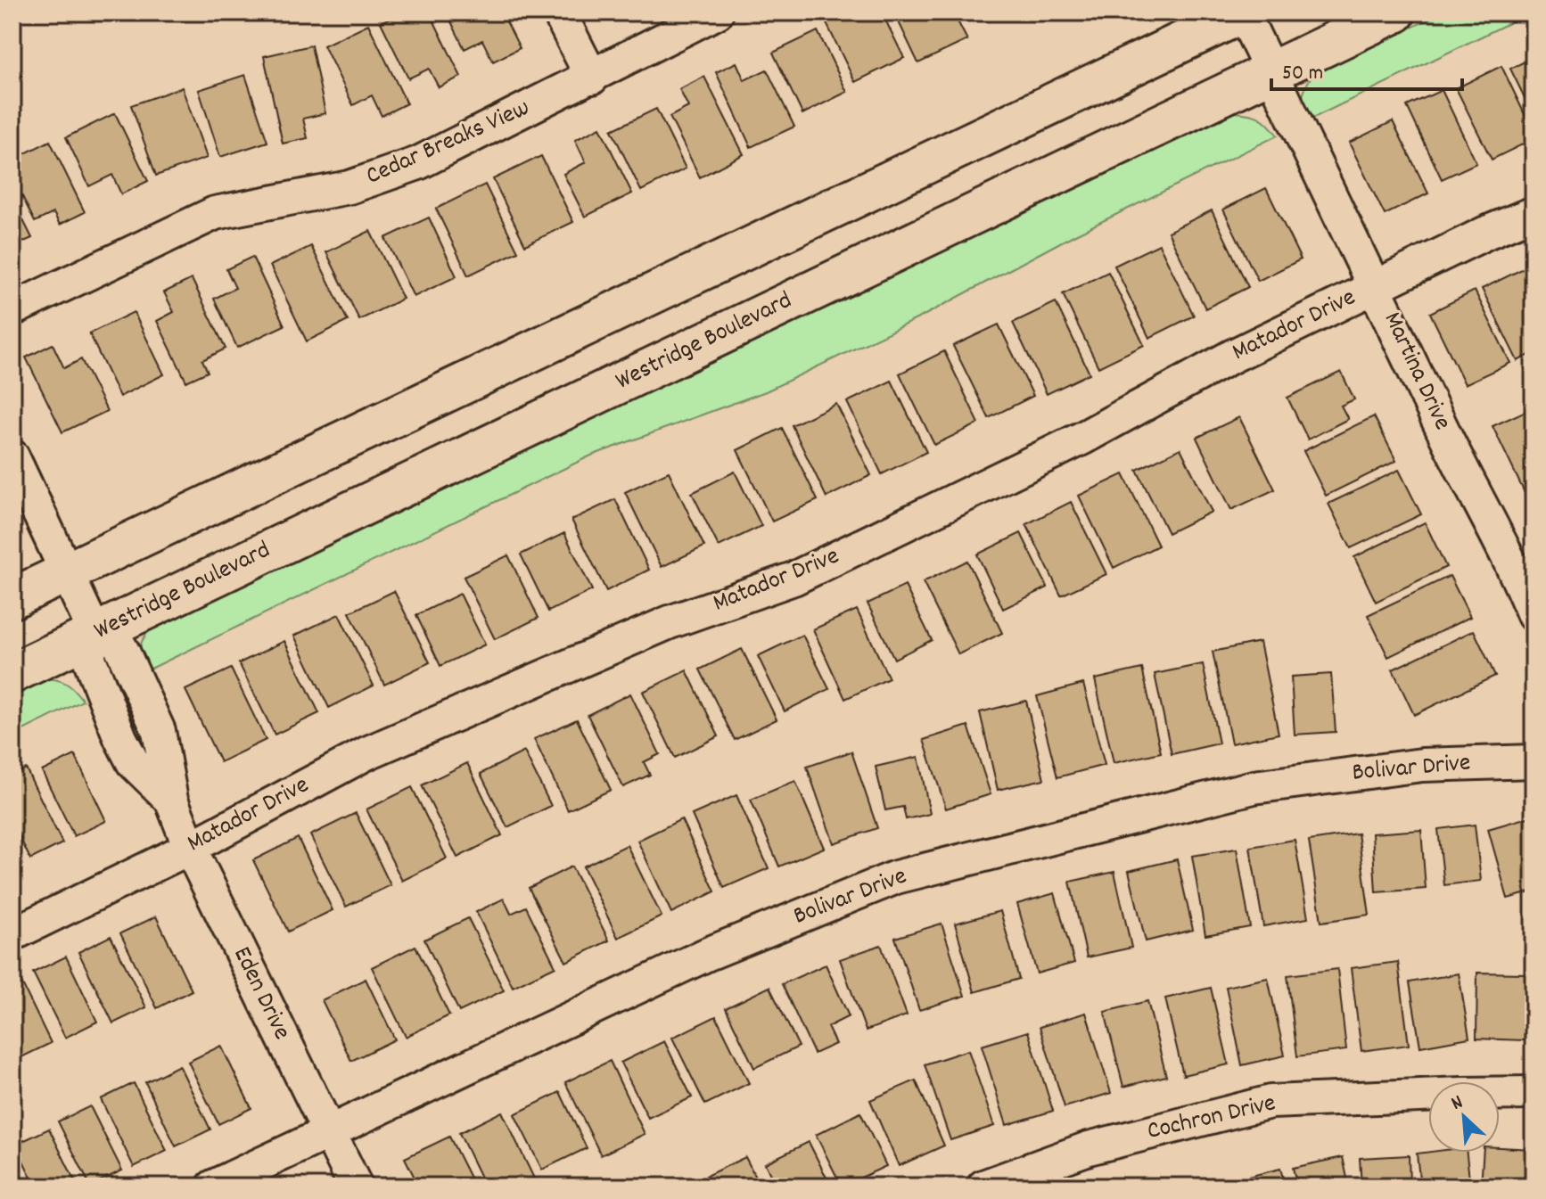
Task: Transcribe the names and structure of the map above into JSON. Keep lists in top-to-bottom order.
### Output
{
  "streets": {
    "main road": ["Westridge Boulevard"],
    "street": [
      "Cedar Breaks View",
      "Matador Drive",
      "Martina Drive",
      "Bolivar Drive",
      "Eden Drive",
      "Cochron Drive"
    ]
  },
  "crossings": [
    ["Matador Drive", "Martina Drive"],
    ["Matador Drive", "Eden Drive"],
    ["Westridge Boulevard", "Martina Drive"],
    ["Westridge Boulevard", "Eden Drive"],
    ["Bolivar Drive", "Eden Drive"]
  ],
  "scale_bar": "50 m",
  "north": "top left"
}
